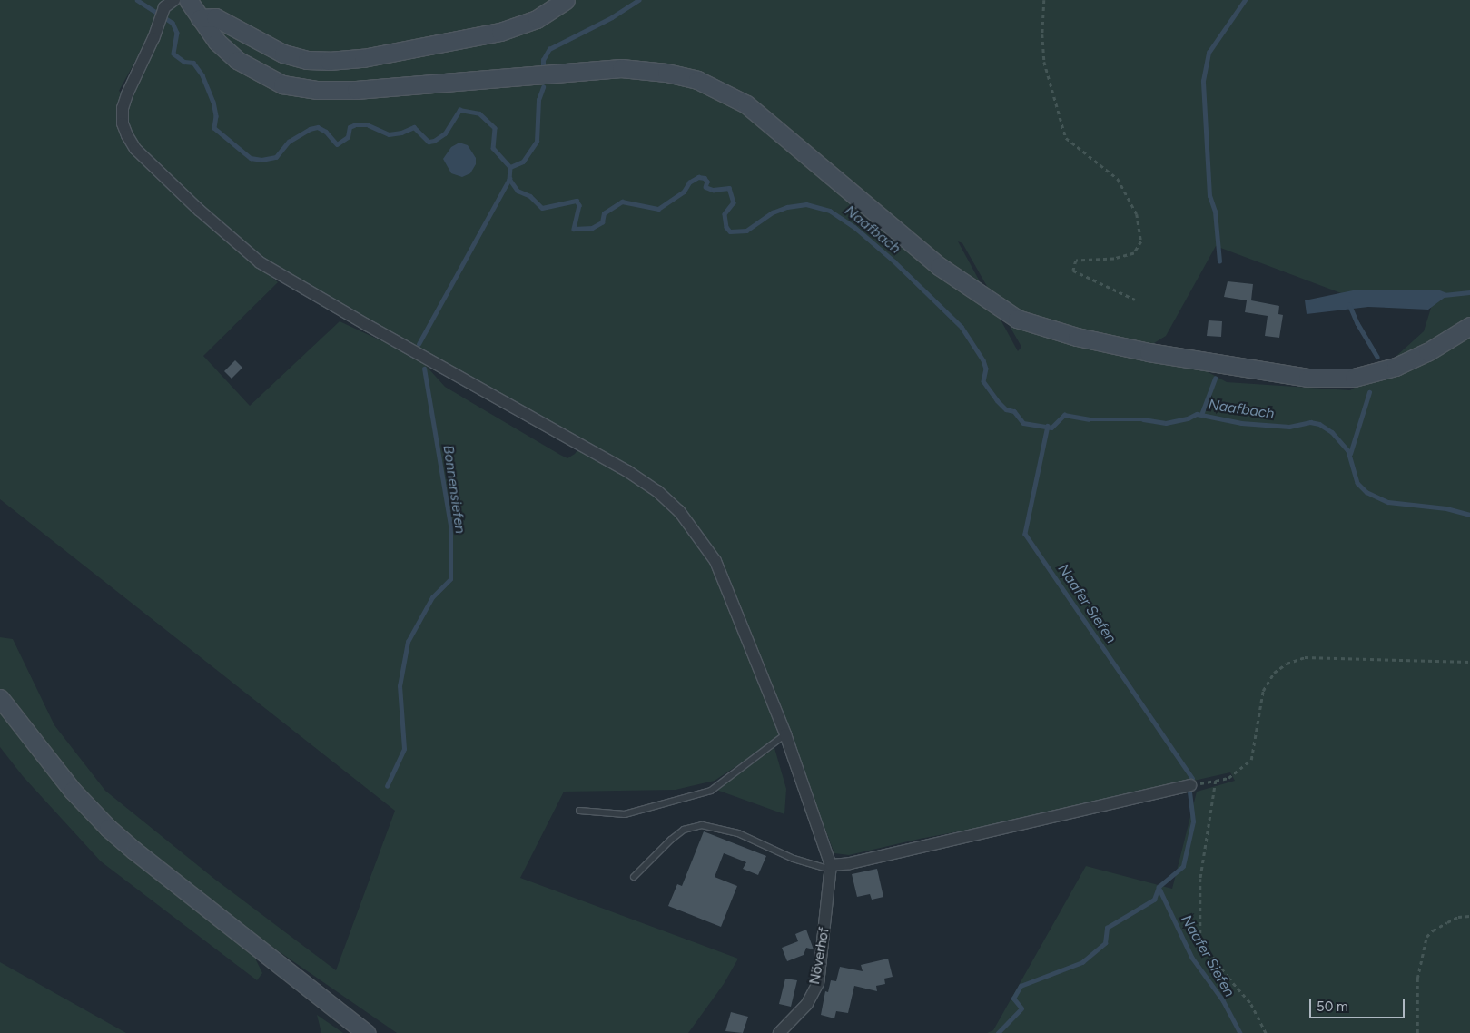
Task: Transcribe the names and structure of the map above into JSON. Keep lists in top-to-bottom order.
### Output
{
  "streets": {
    "street": ["Növerhof"]
  },
  "water": ["Naafbach", "Bonnensiefen", "Naafer Siefen"],
  "scale_bar": "50 m"
}
